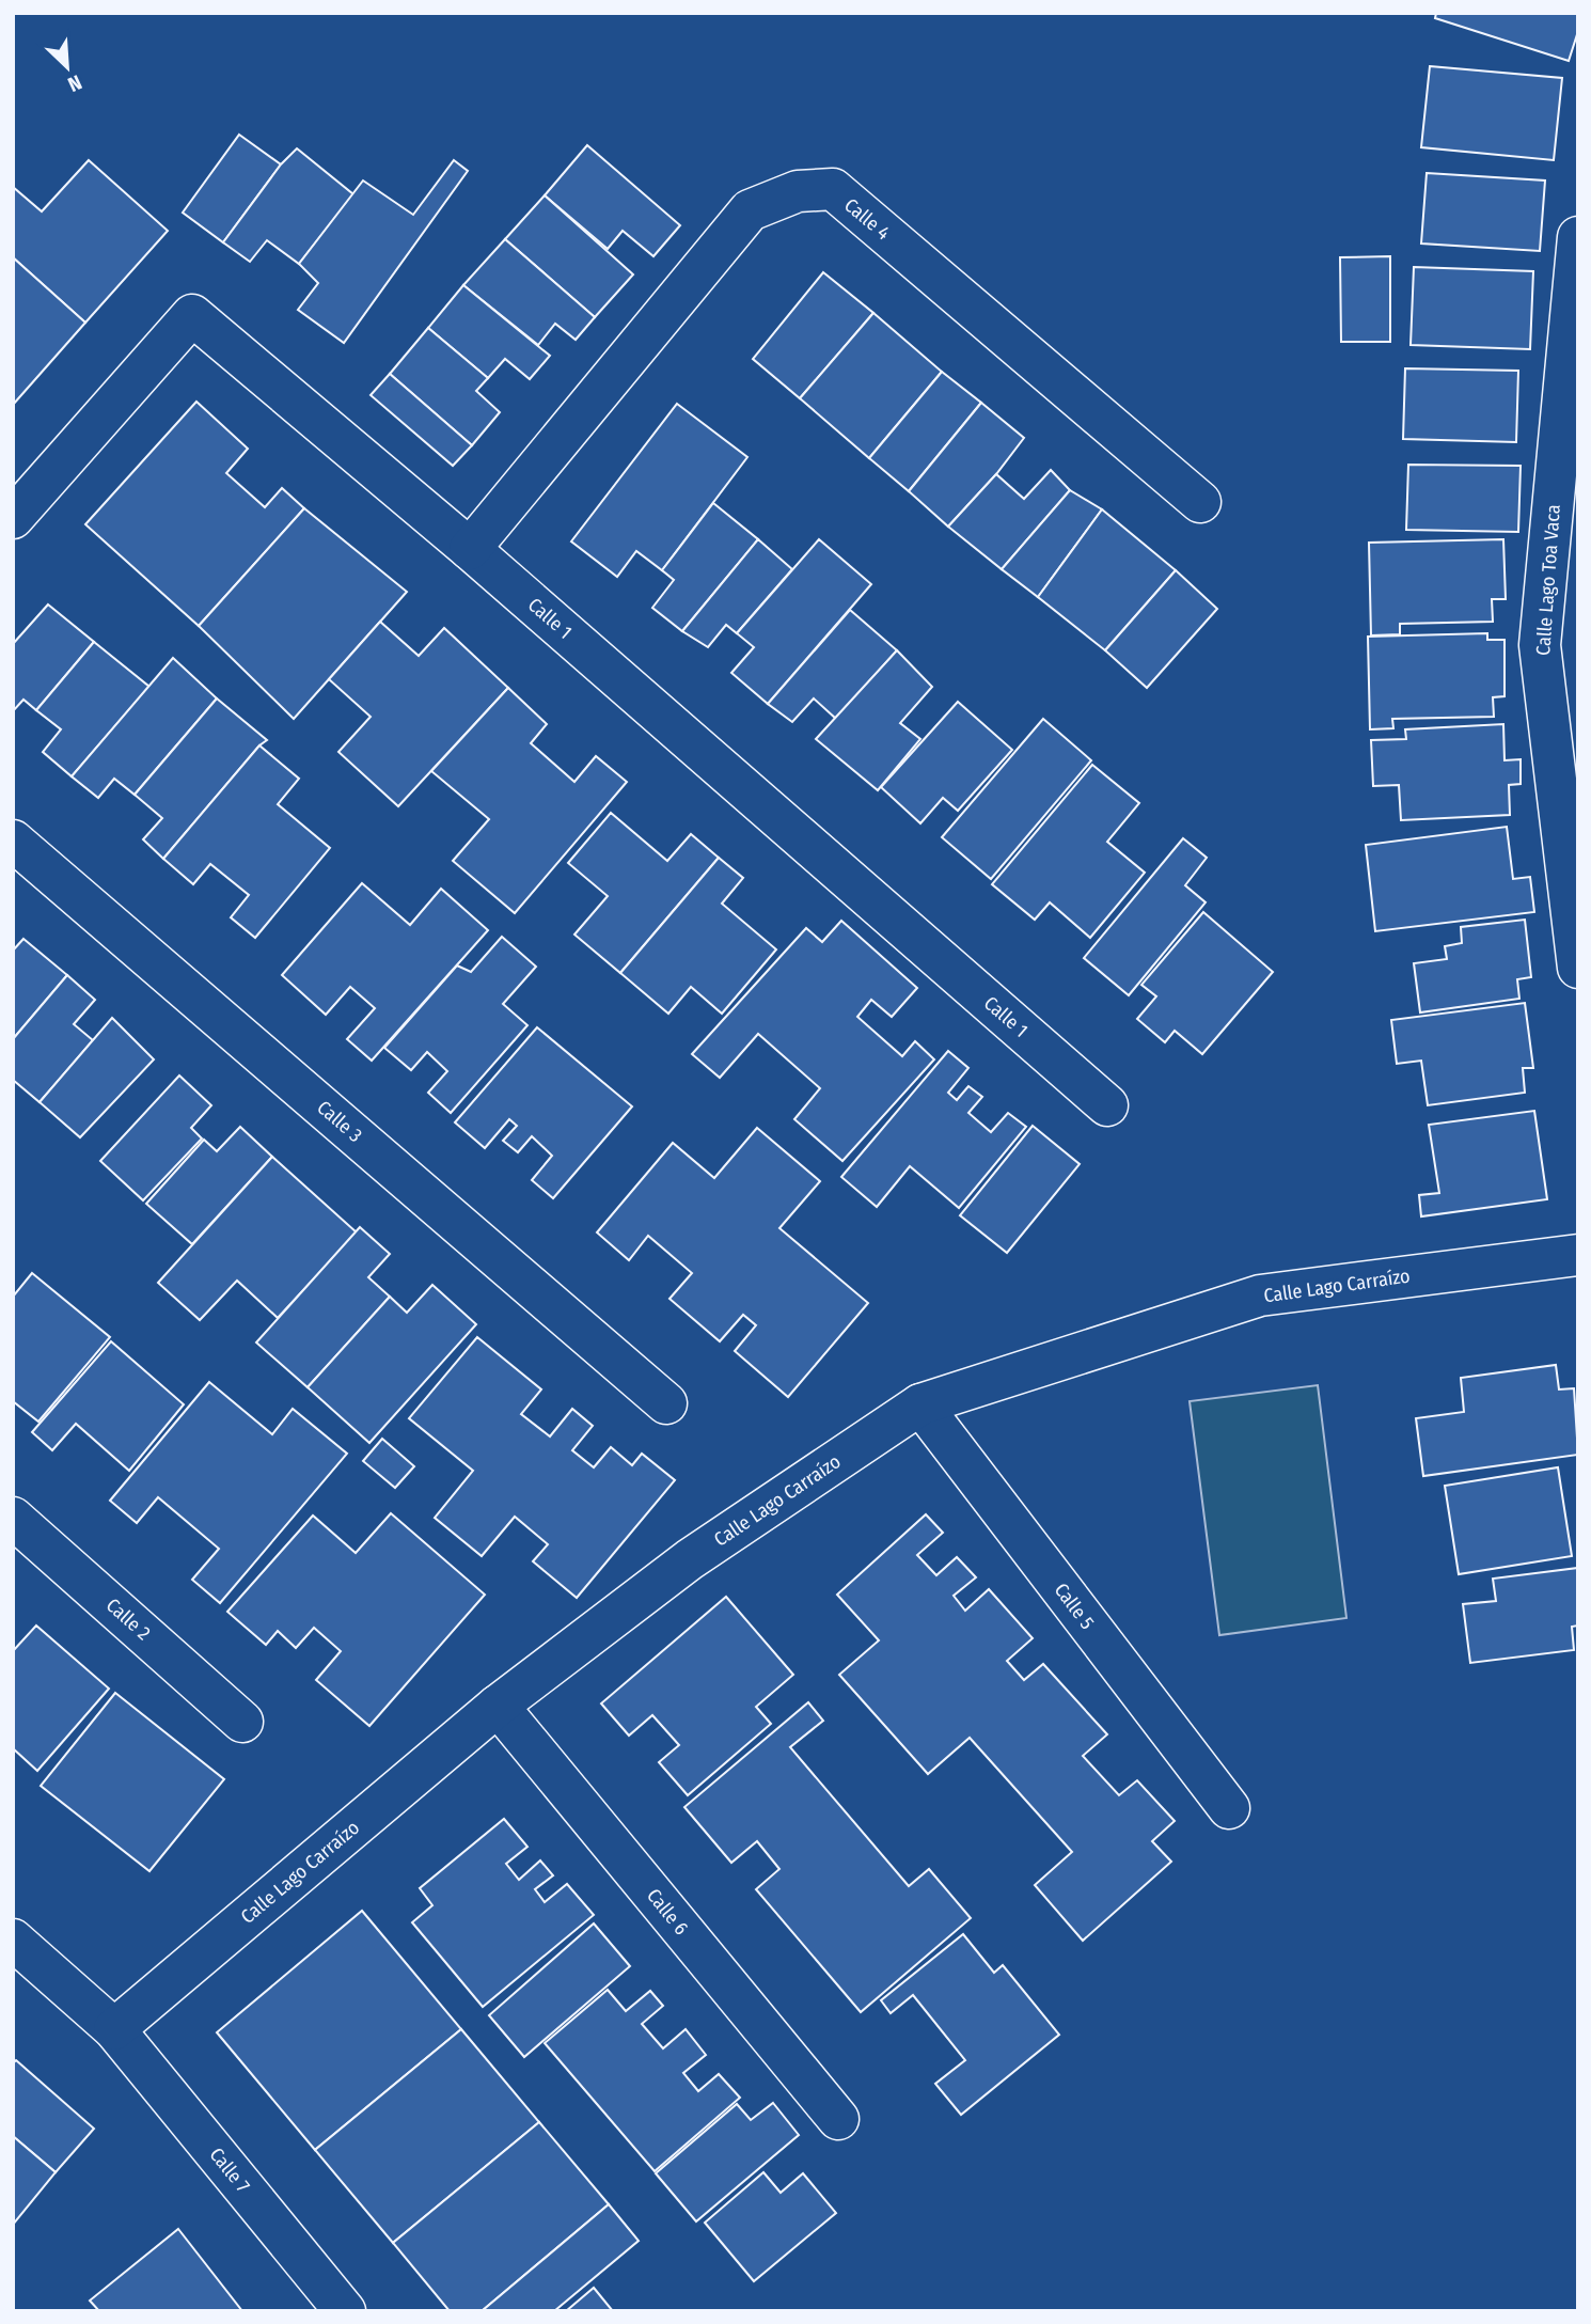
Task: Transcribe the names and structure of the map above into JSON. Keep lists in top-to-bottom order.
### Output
{
  "streets": {
    "street": [
      "Calle 4",
      "Calle Lago Toa Vaca",
      "Calle 1",
      "Calle 3",
      "Calle Lago Carraízo",
      "Calle 5",
      "Calle 2",
      "Calle 6",
      "Calle 7"
    ]
  },
  "crossings": [
    ["Calle 4", "Calle 1"],
    ["Calle Lago Carraízo", "Calle 5"],
    ["Calle Lago Carraízo", "Calle 6"],
    ["Calle Lago Carraízo", "Calle 7"]
  ],
  "north": "bottom right"
}
